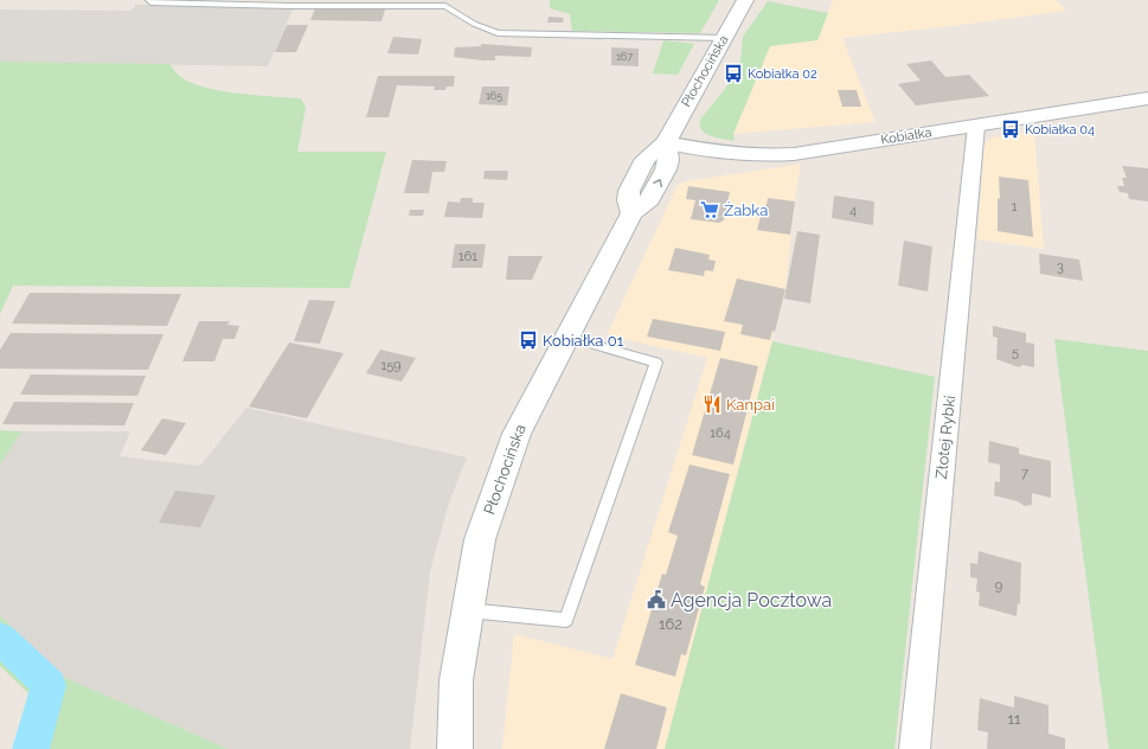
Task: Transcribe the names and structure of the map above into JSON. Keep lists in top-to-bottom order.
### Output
{
  "streets": {
    "main road": ["Płochocińska", "Kobiałka"],
    "street": ["Złotej Rybki"]
  },
  "crossings": [
    ["Płochocińska", "Kobiałka"],
    ["Kobiałka", "Złotej Rybki"]
  ],
  "places": {
    "bus stop": ["Kobiałka 02", "Kobiałka 04", "Kobiałka 01"],
    "supermarket": ["Żabka"],
    "restaurant": ["Kanpai"],
    "public building": ["Agencja Pocztowa"]
  },
  "house_numbers": [
    "167",
    "165",
    "1",
    "4",
    "161",
    "3",
    "5",
    "159",
    "164",
    "7",
    "9",
    "162",
    "11"
  ]
}
